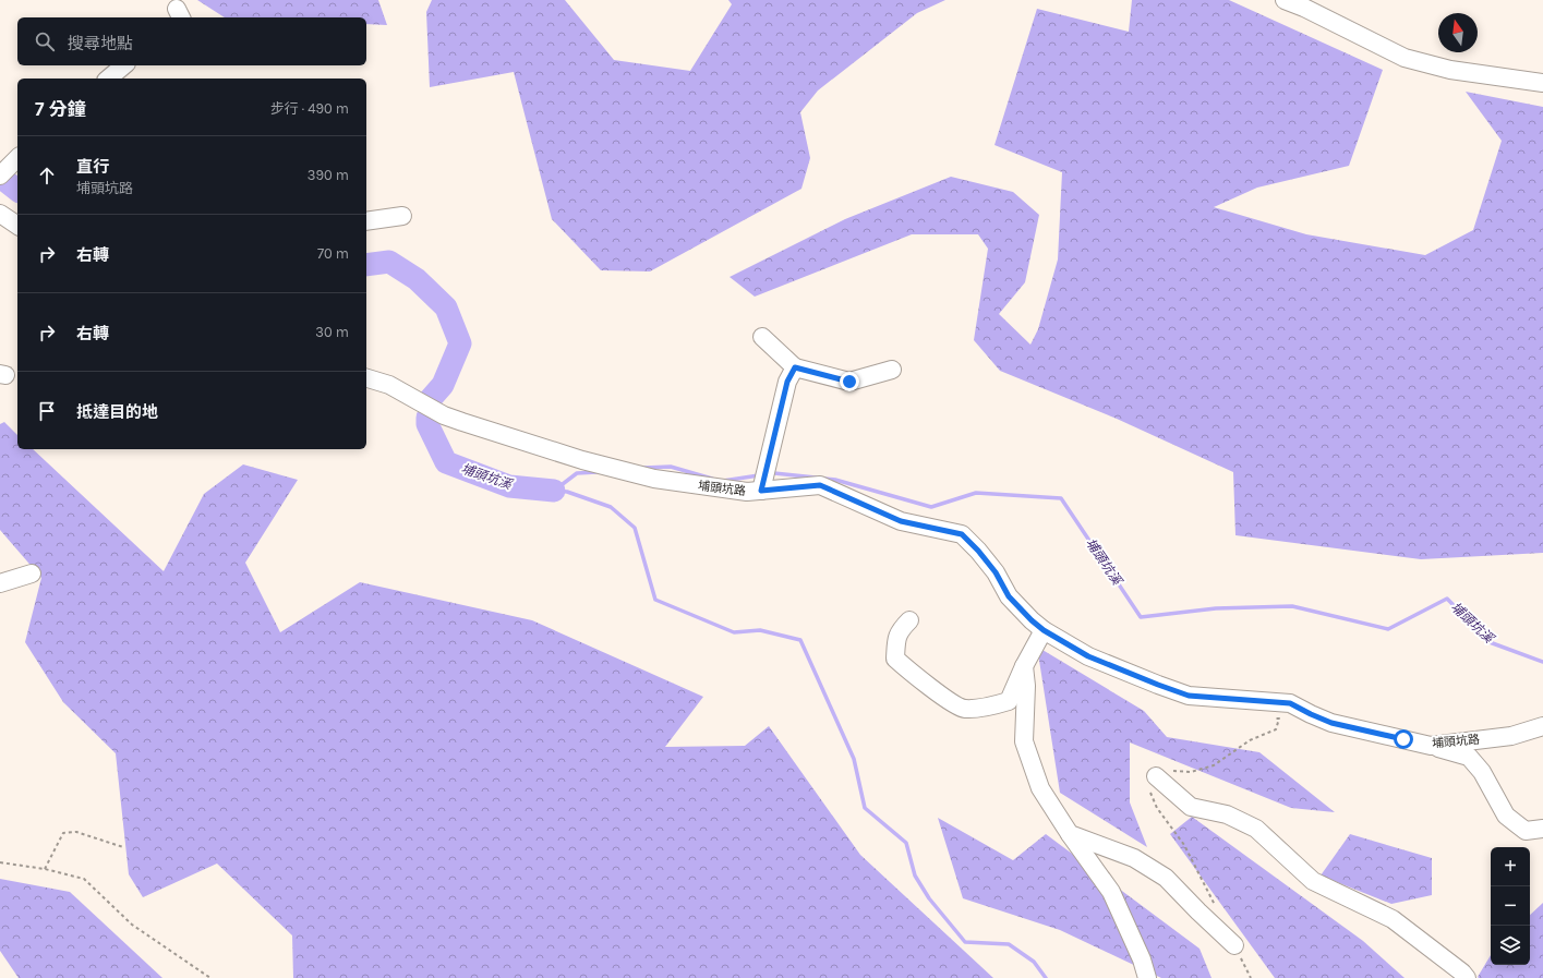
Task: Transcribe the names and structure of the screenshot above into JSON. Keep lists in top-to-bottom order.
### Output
{
  "streets": {
    "street": ["埔頭坑路"]
  },
  "water": ["埔頭坑溪"],
  "north": "top",
  "page": {
    "search": "搜尋地點",
    "heading": ["7 分鐘", "步行 · 490 m"],
    "list": [
      ["直行", "埔頭坑路", "390 m"],
      ["右轉", "70 m"],
      ["右轉", "30 m"],
      "抵達目的地"
    ],
    "map_buttons": ["+", "−"]
  }
}
